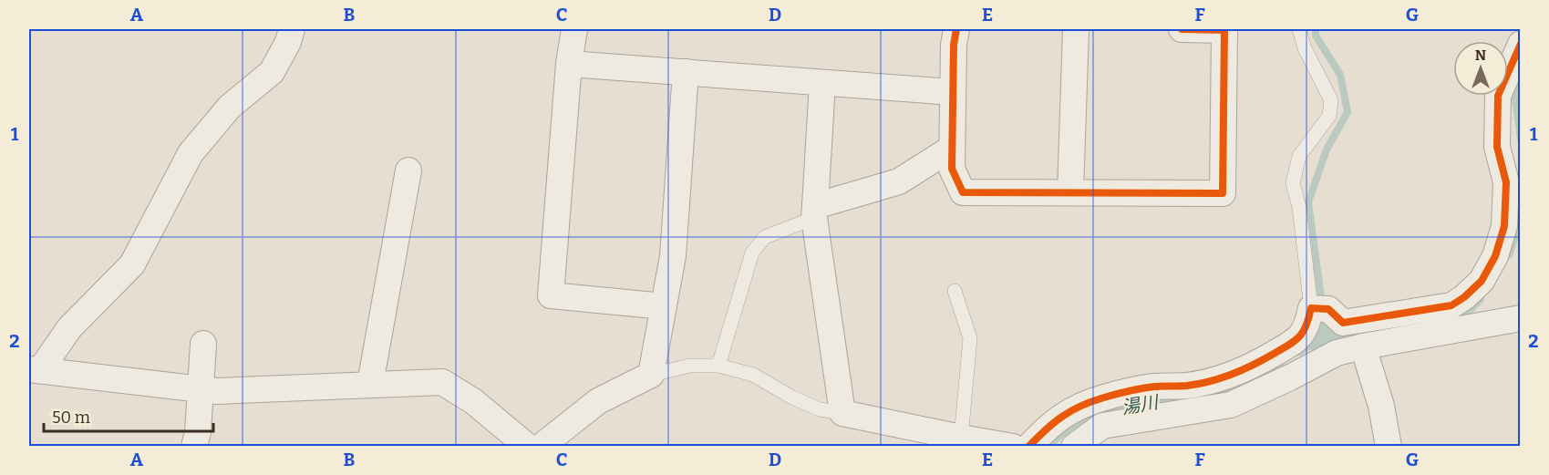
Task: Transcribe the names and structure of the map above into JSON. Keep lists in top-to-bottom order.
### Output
{
  "water": ["湯川"],
  "scale_bar": "50 m",
  "north": "top",
  "grid": {
    "columns": [
      "A",
      "B",
      "C",
      "D",
      "E",
      "F",
      "G"
    ],
    "rows": ["1", "2"]
  }
}
